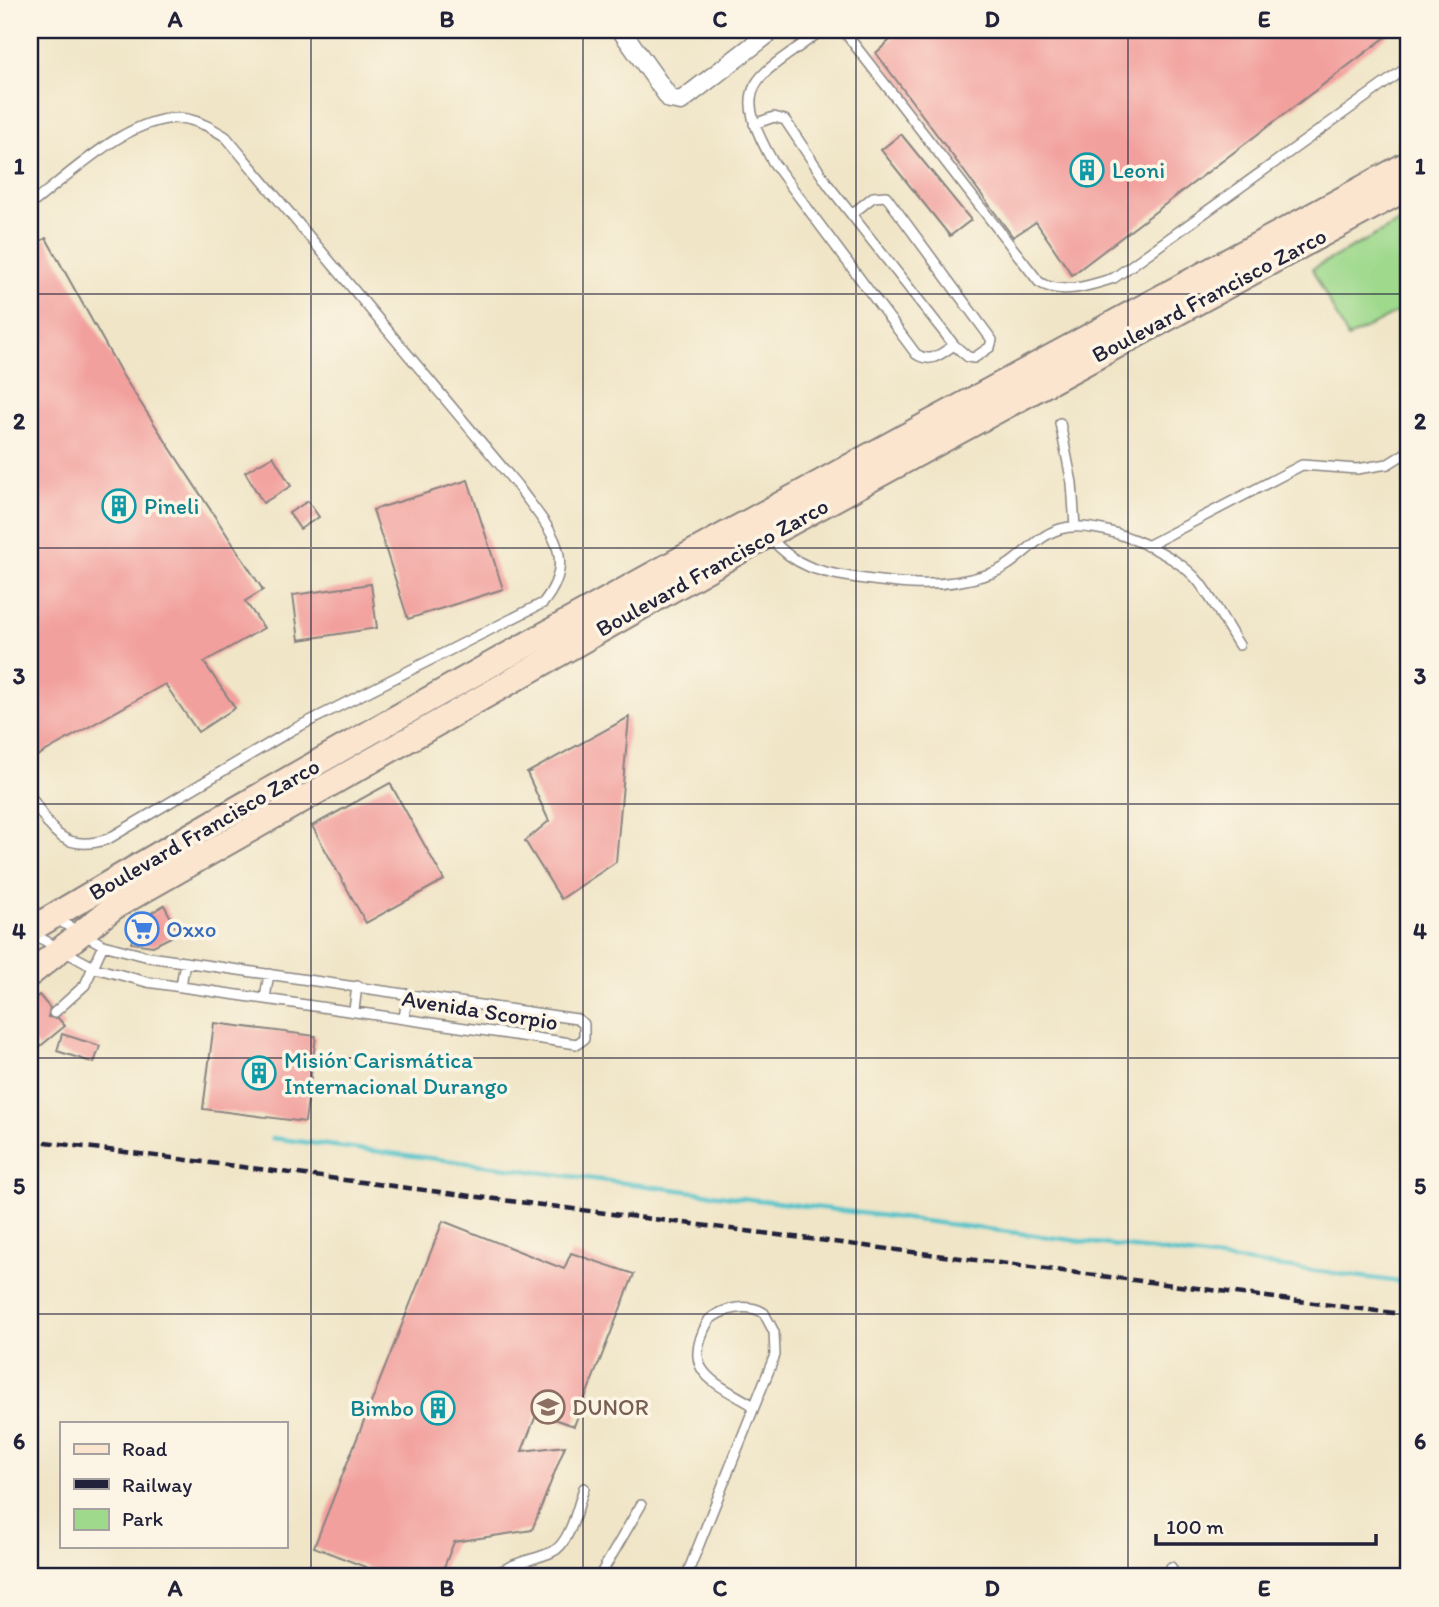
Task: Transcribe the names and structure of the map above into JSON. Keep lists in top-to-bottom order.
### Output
{
  "streets": {
    "main road": ["Boulevard Francisco Zarco"],
    "lane": ["Avenida Scorpio"]
  },
  "crossings": [
    ["Boulevard Francisco Zarco", "Avenida Scorpio"]
  ],
  "places": {
    "building": [
      "Leoni",
      "Pineli",
      "Misión Carismática Internacional Durango",
      "Bimbo"
    ],
    "supermarket": ["Oxxo"],
    "school or university": ["DUNOR"]
  },
  "legend": ["Road", "Railway", "Park"],
  "scale_bar": "100 m",
  "grid": {
    "columns": [
      "A",
      "B",
      "C",
      "D",
      "E"
    ],
    "rows": [
      "1",
      "2",
      "3",
      "4",
      "5",
      "6"
    ]
  }
}
